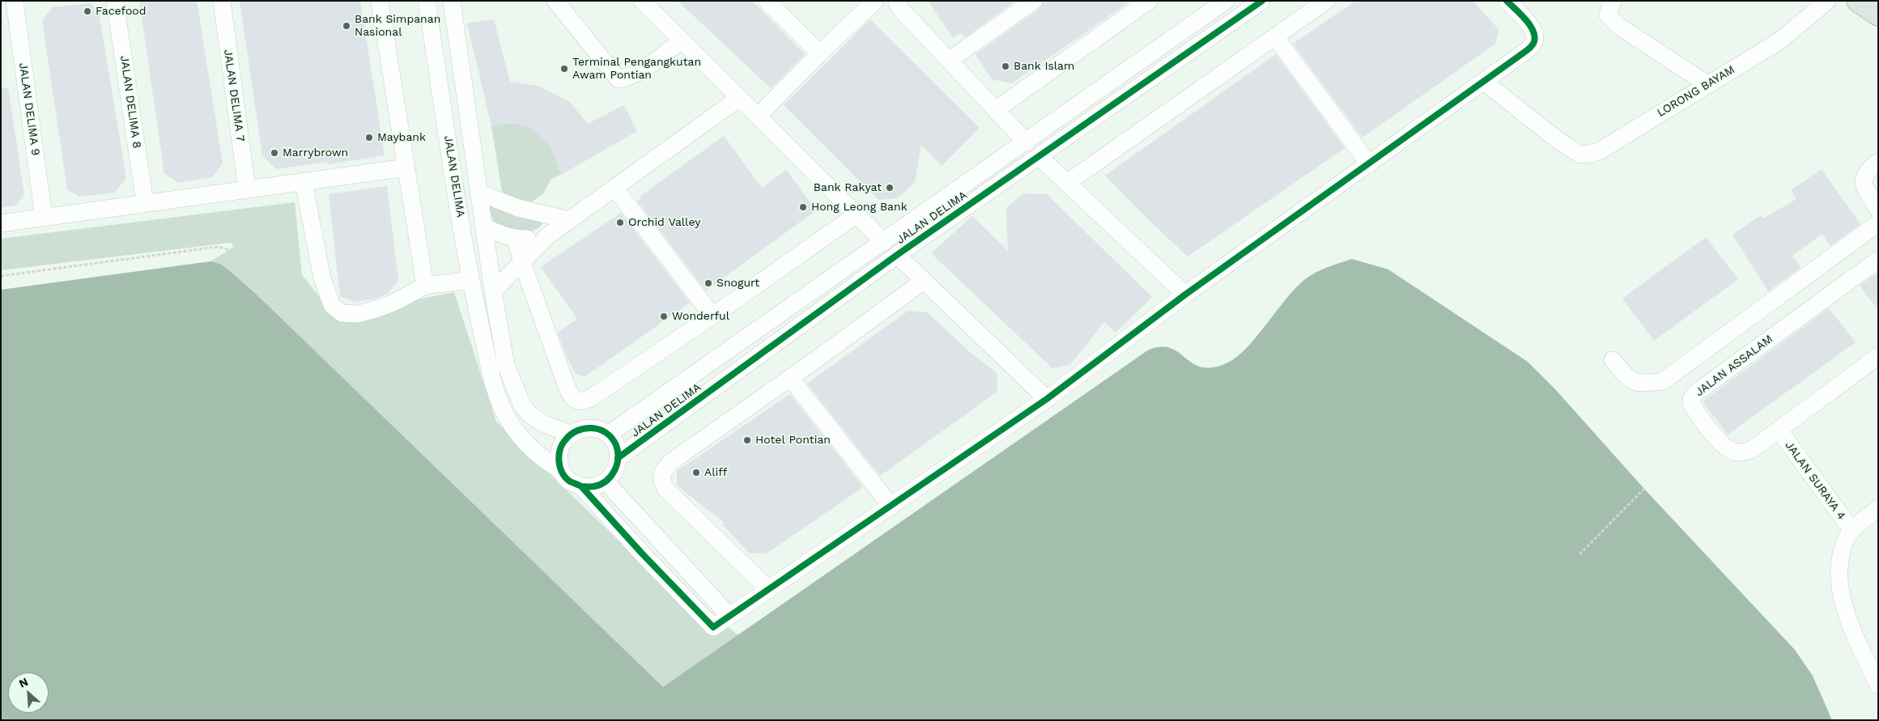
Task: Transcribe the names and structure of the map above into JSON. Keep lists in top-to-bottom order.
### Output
{
  "streets": {
    "street": [
      "LORONG BAYAM",
      "JALAN DELIMA 7",
      "JALAN DELIMA 8",
      "JALAN DELIMA 9",
      "JALAN DELIMA",
      "JALAN ASSALAM",
      "JALAN SURAYA 4"
    ]
  },
  "crossings": [
    ["JALAN ASSALAM", "JALAN SURAYA 4"]
  ],
  "places": [
    "Facefood",
    "Bank Simpanan Nasional",
    "Bank Islam",
    "Terminal Pengangkutan Awam Pontian",
    "Maybank",
    "Marrybrown",
    "Bank Rakyat",
    "Hong Leong Bank",
    "Orchid Valley",
    "Snogurt",
    "Wonderful",
    "Hotel Pontian",
    "Aliff"
  ],
  "north": "top left"
}
